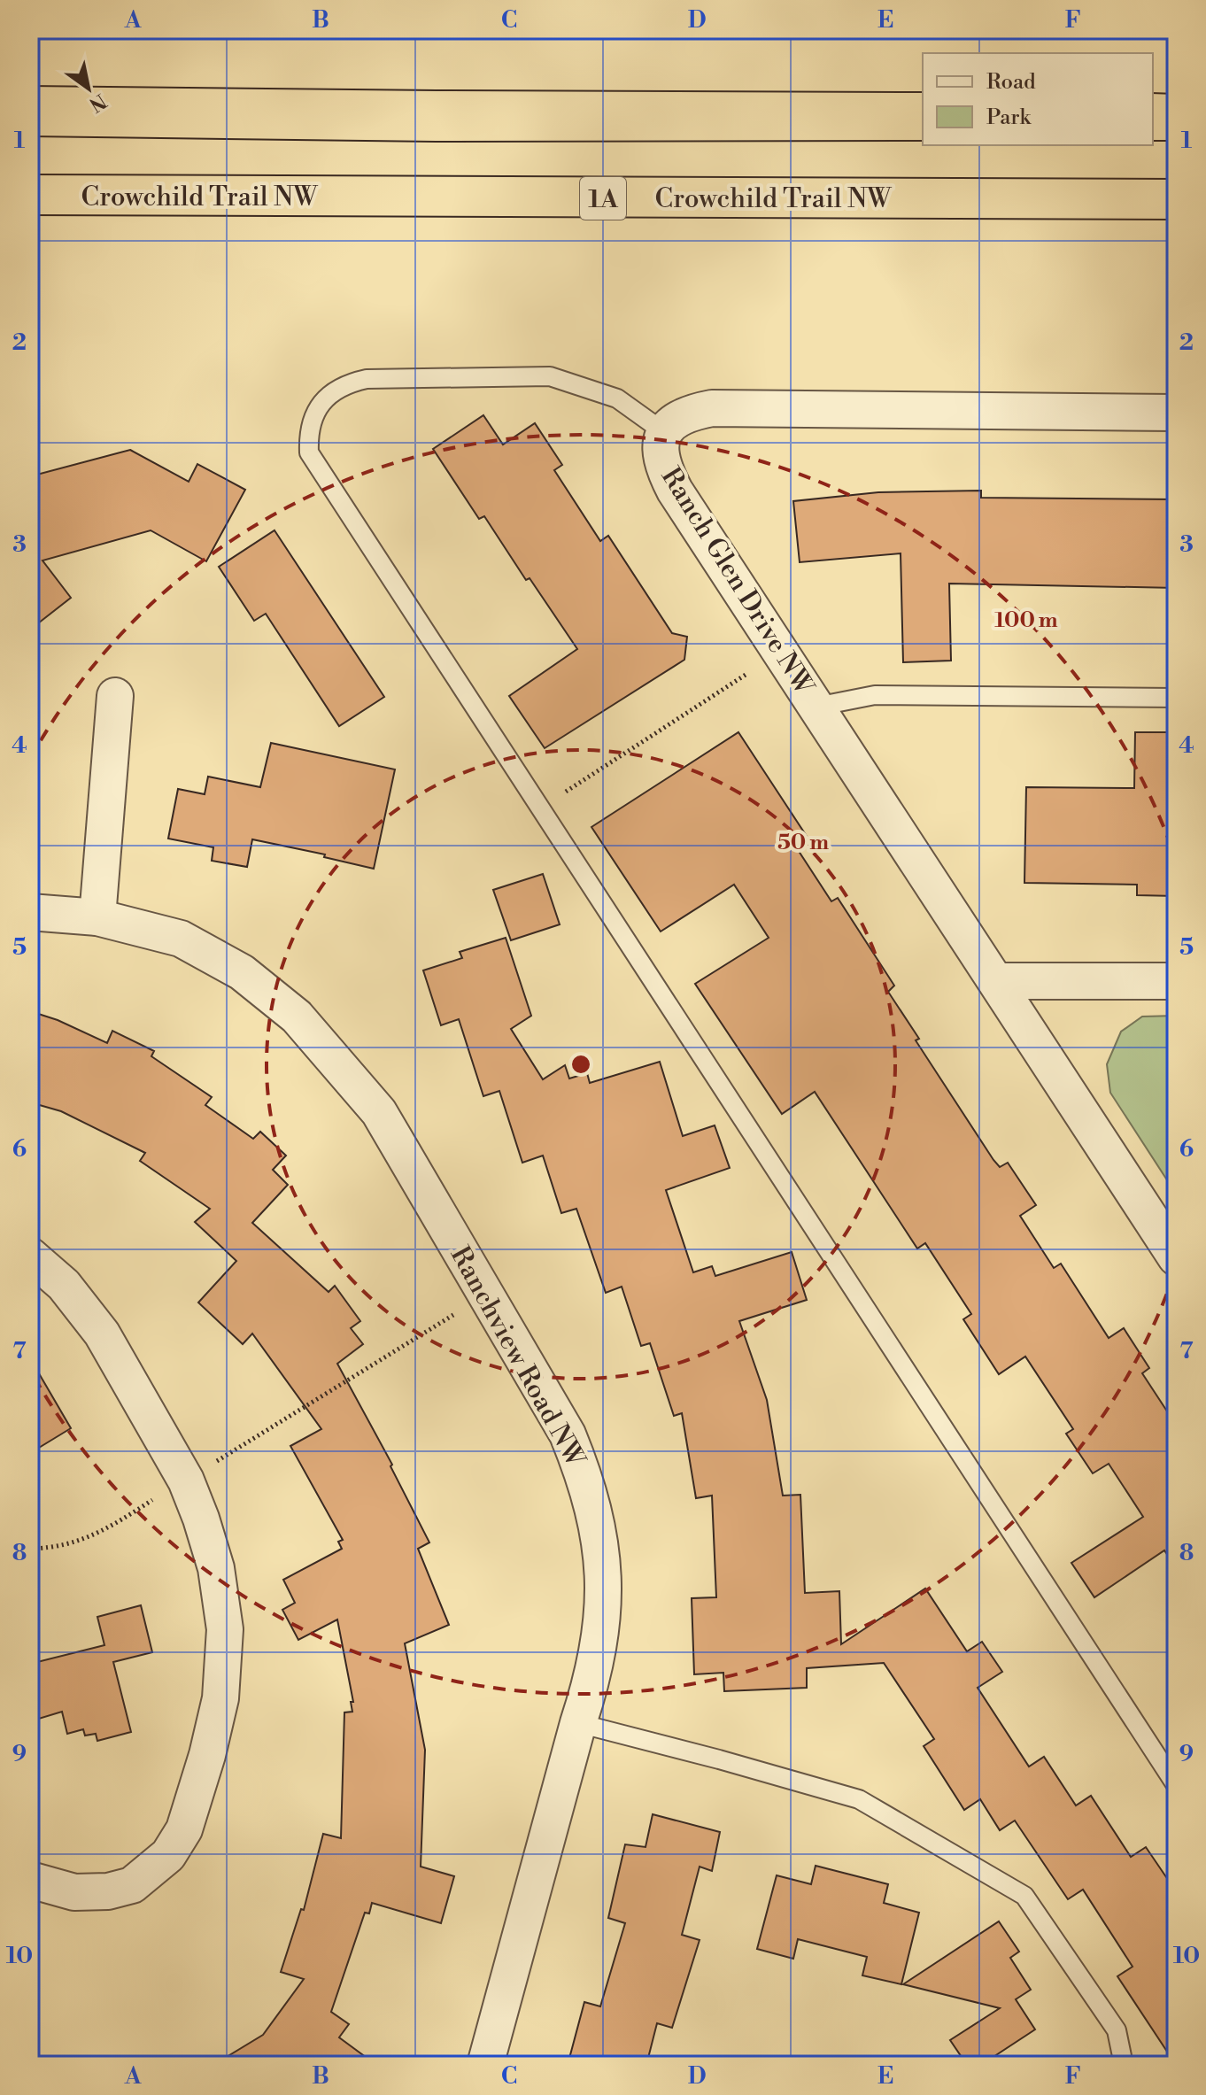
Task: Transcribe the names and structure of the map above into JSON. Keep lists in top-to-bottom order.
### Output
{
  "streets": {
    "highway": ["Crowchild Trail NW", "1A"],
    "street": ["Ranch Glen Drive NW", "Ranchview Road NW"]
  },
  "legend": ["Road", "Park"],
  "north": "bottom right",
  "grid": {
    "columns": [
      "A",
      "B",
      "C",
      "D",
      "E",
      "F"
    ],
    "rows": [
      "1",
      "2",
      "3",
      "4",
      "5",
      "6",
      "7",
      "8",
      "9",
      "10"
    ]
  },
  "rings": ["100 m", "50 m"]
}
